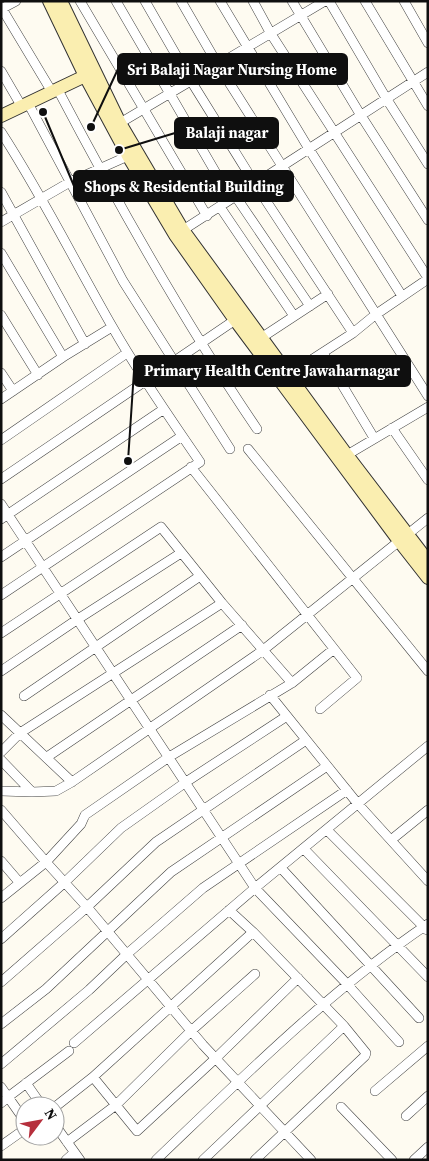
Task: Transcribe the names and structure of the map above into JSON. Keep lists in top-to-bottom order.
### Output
{
  "places": [
    "Shops & Residential Building",
    "Sri Balaji Nagar Nursing Home",
    "Balaji nagar",
    "Primary Health Centre Jawaharnagar"
  ],
  "north": "top right"
}
